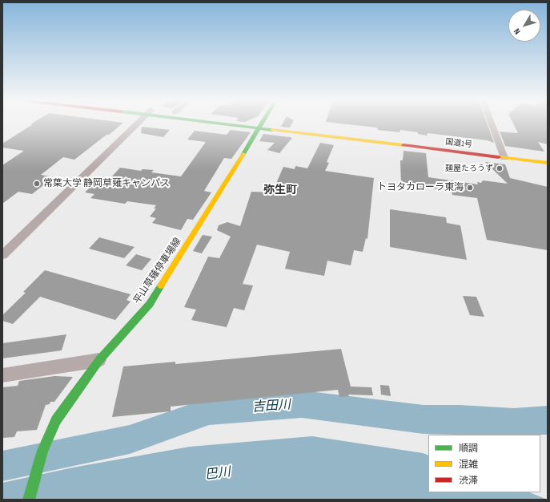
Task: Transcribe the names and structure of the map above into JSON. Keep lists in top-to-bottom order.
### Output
{
  "streets": {
    "main road": ["国道1号", "平山草薙停車場線"]
  },
  "crossings": [
    ["国道1号", "平山草薙停車場線"]
  ],
  "districts": ["弥生町"],
  "water": ["吉田川", "巴川"],
  "places": ["麺屋たろうず", "常葉大学 静岡草薙キャンパス", "トヨタカローラ東海"],
  "legend": ["順調", "混雑", "渋滞"],
  "north": "bottom left"
}
